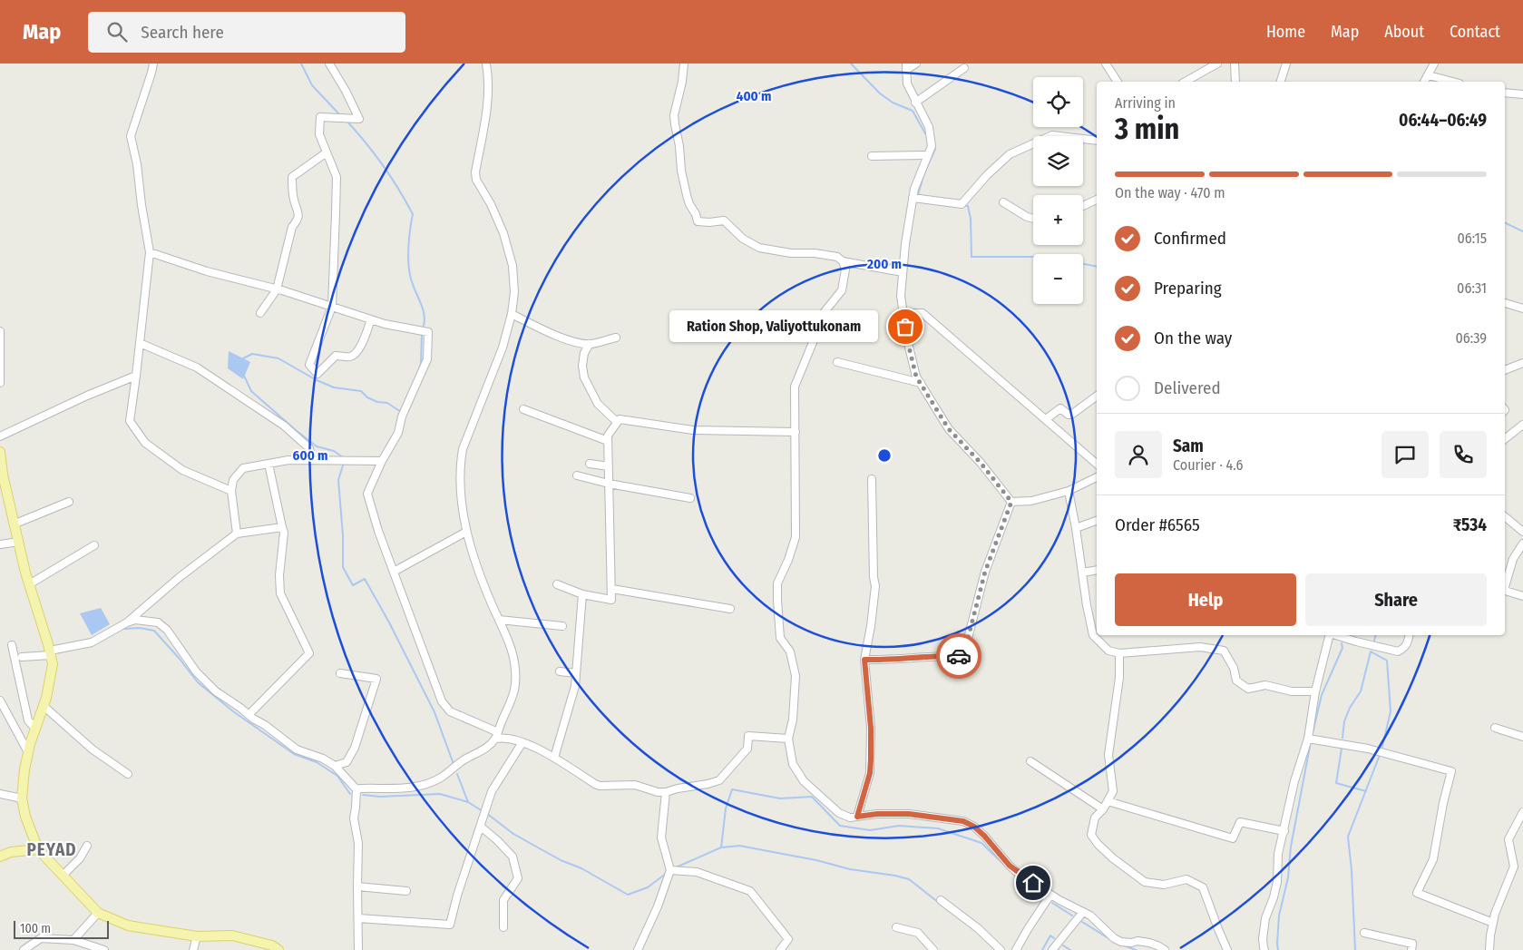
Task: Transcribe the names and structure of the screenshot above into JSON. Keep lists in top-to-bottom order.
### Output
{
  "districts": ["PEYAD"],
  "places": ["Ration Shop, Valiyottukonam"],
  "scale_bar": "100 m",
  "page": {
    "header": "Map",
    "search": "Search here",
    "nav": [
      "Home",
      "Map",
      "About",
      "Contact"
    ],
    "map_buttons": ["+", "−"],
    "heading": ["3 min", "Arriving in", "06:44–06:49"],
    "panel": [
      "Sam",
      "Courier · 4.6",
      "Order #6565",
      "₹534"
    ],
    "bar": "On the way · 470 m",
    "list": [
      ["Confirmed", "06:15"],
      ["Preparing", "06:31"],
      ["On the way", "06:39"],
      "Delivered"
    ],
    "bubble": "Ration Shop, Valiyottukonam",
    "buttons": ["Help", "Share"],
    "scale": "100 m"
  },
  "rings": ["400 m", "200 m", "600 m"]
}
